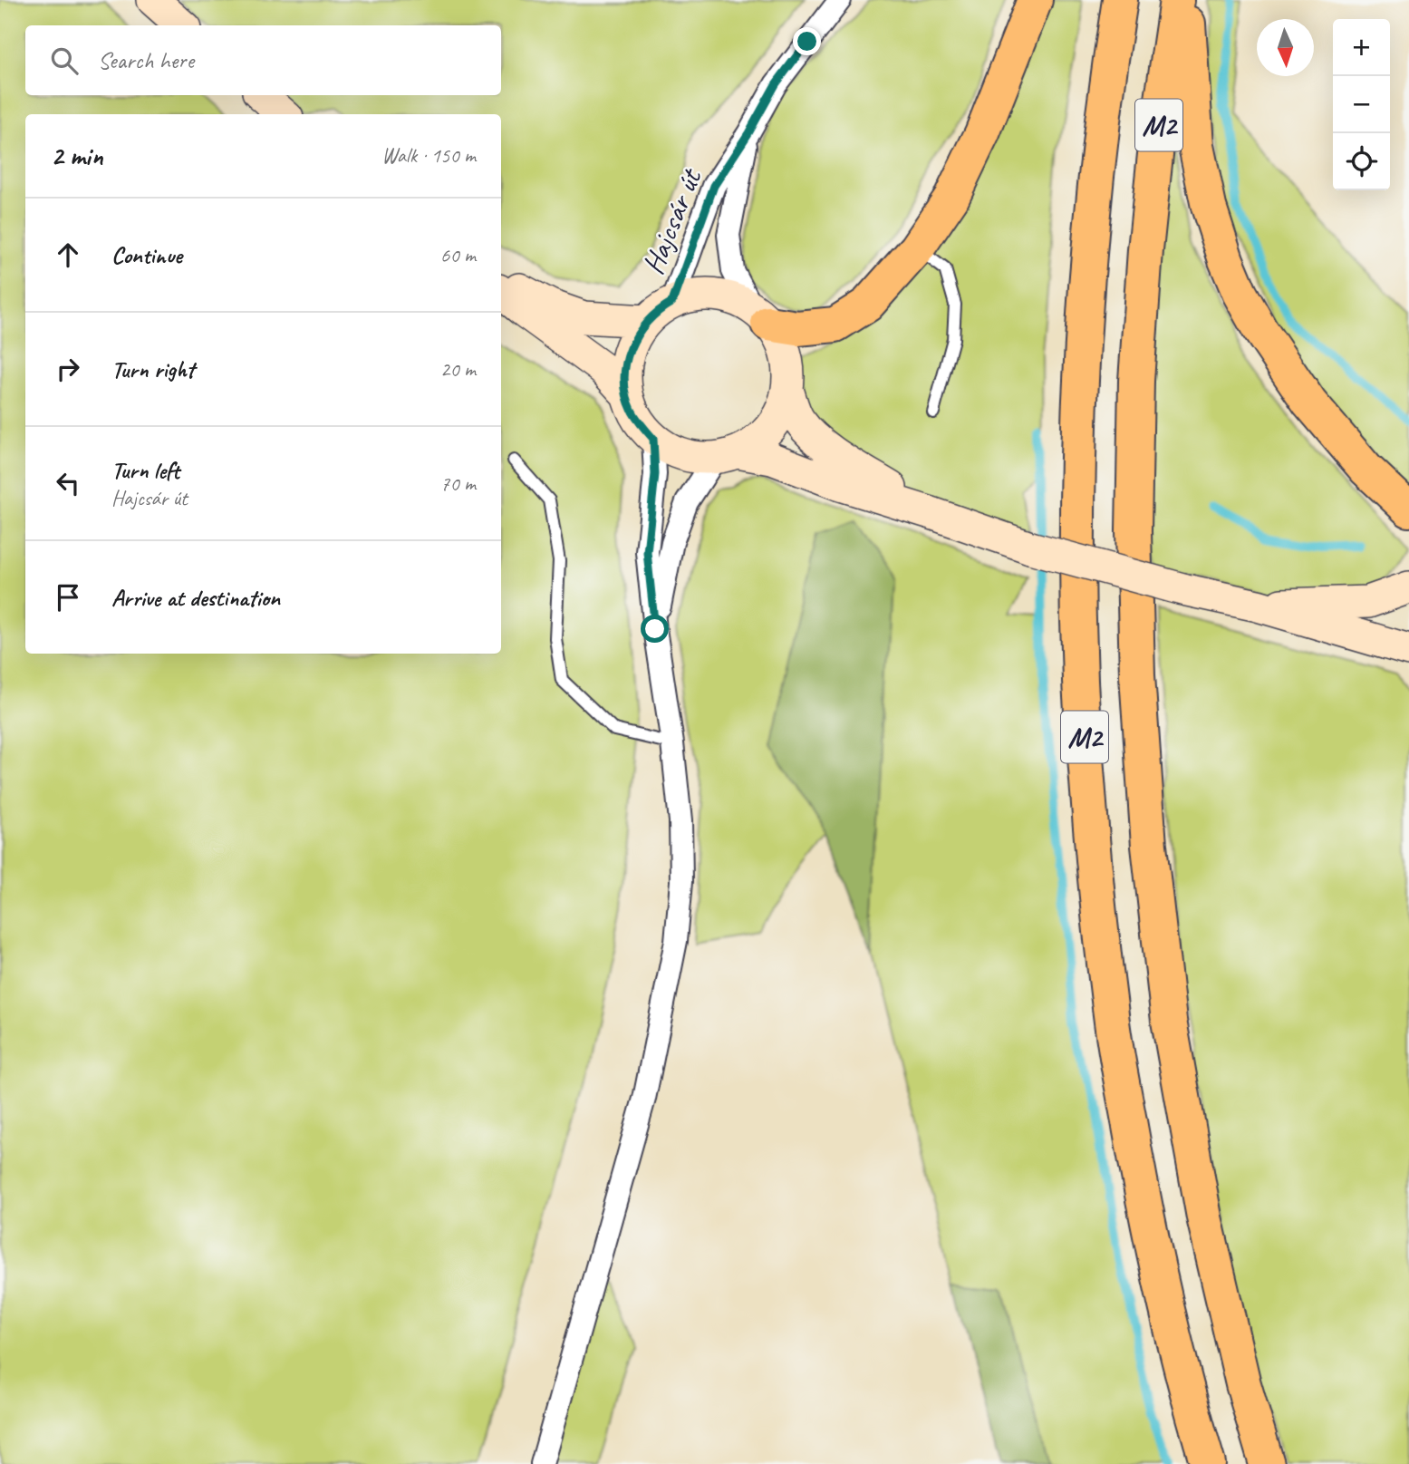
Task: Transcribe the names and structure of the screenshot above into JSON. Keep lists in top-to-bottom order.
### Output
{
  "streets": {
    "highway": ["M2"],
    "street": ["Hajcsár út"]
  },
  "north": "bottom",
  "page": {
    "map_buttons": ["+", "−"],
    "search": "Search here",
    "heading": ["2 min", "Walk · 150 m"],
    "list": [
      ["Continue", "60 m"],
      ["Turn right", "20 m"],
      ["Turn left", "Hajcsár út", "70 m"],
      "Arrive at destination"
    ]
  }
}
